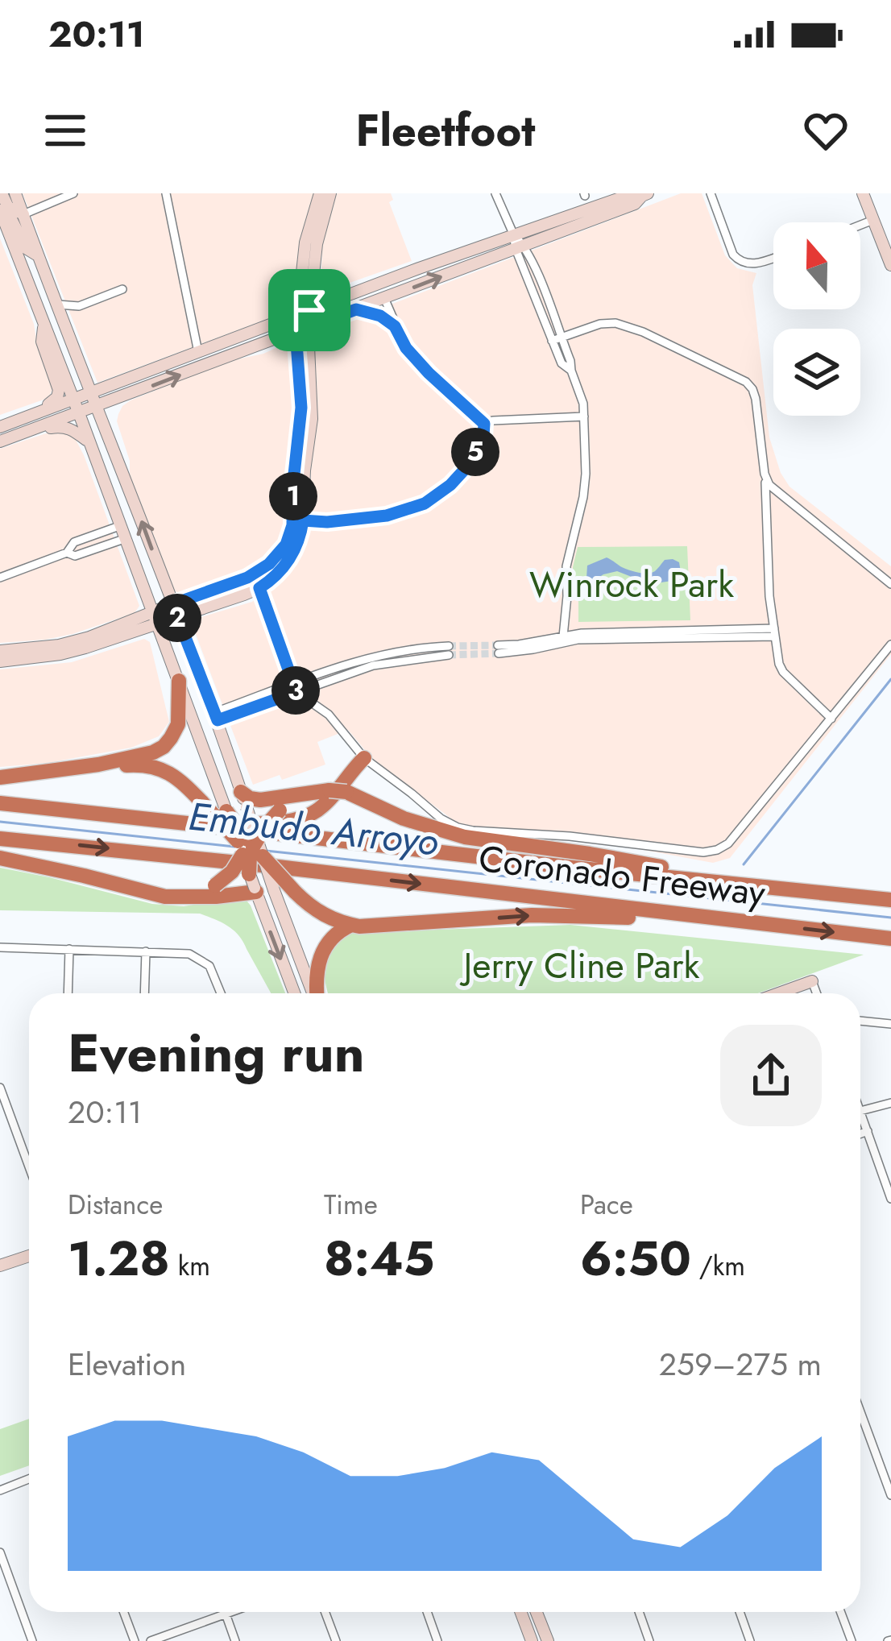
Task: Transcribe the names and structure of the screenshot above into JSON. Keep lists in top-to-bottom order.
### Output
{
  "streets": {
    "highway": ["Coronado Freeway"]
  },
  "water": ["Embudo Arroyo"],
  "parks": ["Winrock Park", "Jerry Cline Park"],
  "north": "top",
  "page": {
    "status": "20:11",
    "header": "Fleetfoot",
    "pins": [
      "5",
      "1",
      "2",
      "3"
    ],
    "heading": ["Evening run", "20:11"],
    "stats": [
      ["Distance", "1.28 km"],
      ["Time", "8:45"],
      ["Pace", "6:50 /km"]
    ],
    "chart": ["Elevation", "259–275 m"]
  }
}
